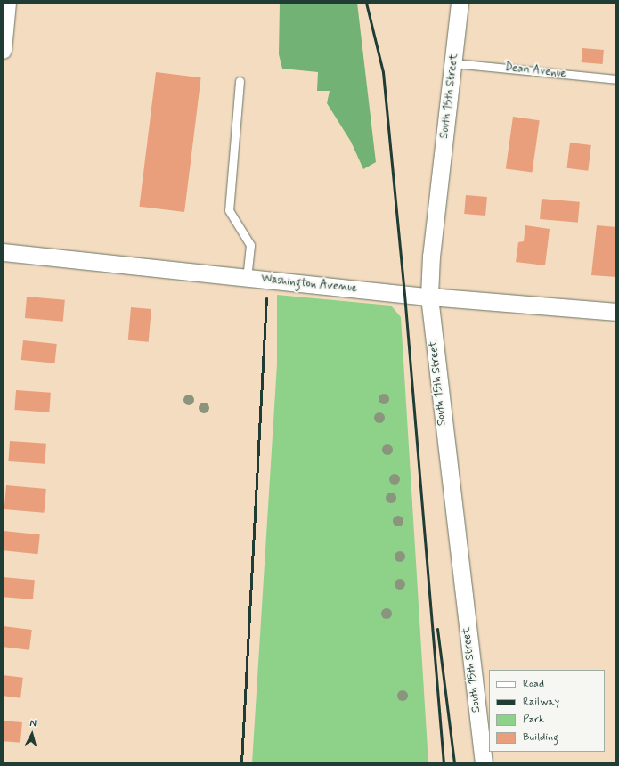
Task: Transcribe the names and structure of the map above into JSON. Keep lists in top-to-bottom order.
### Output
{
  "streets": {
    "street": ["South 15th Street", "Washington Avenue"],
    "lane": ["Dean Avenue"]
  },
  "crossings": [
    ["Dean Avenue", "South 15th Street"],
    ["South 15th Street", "Washington Avenue"]
  ],
  "legend": [
    "Road",
    "Railway",
    "Park",
    "Building"
  ],
  "north": "top"
}
